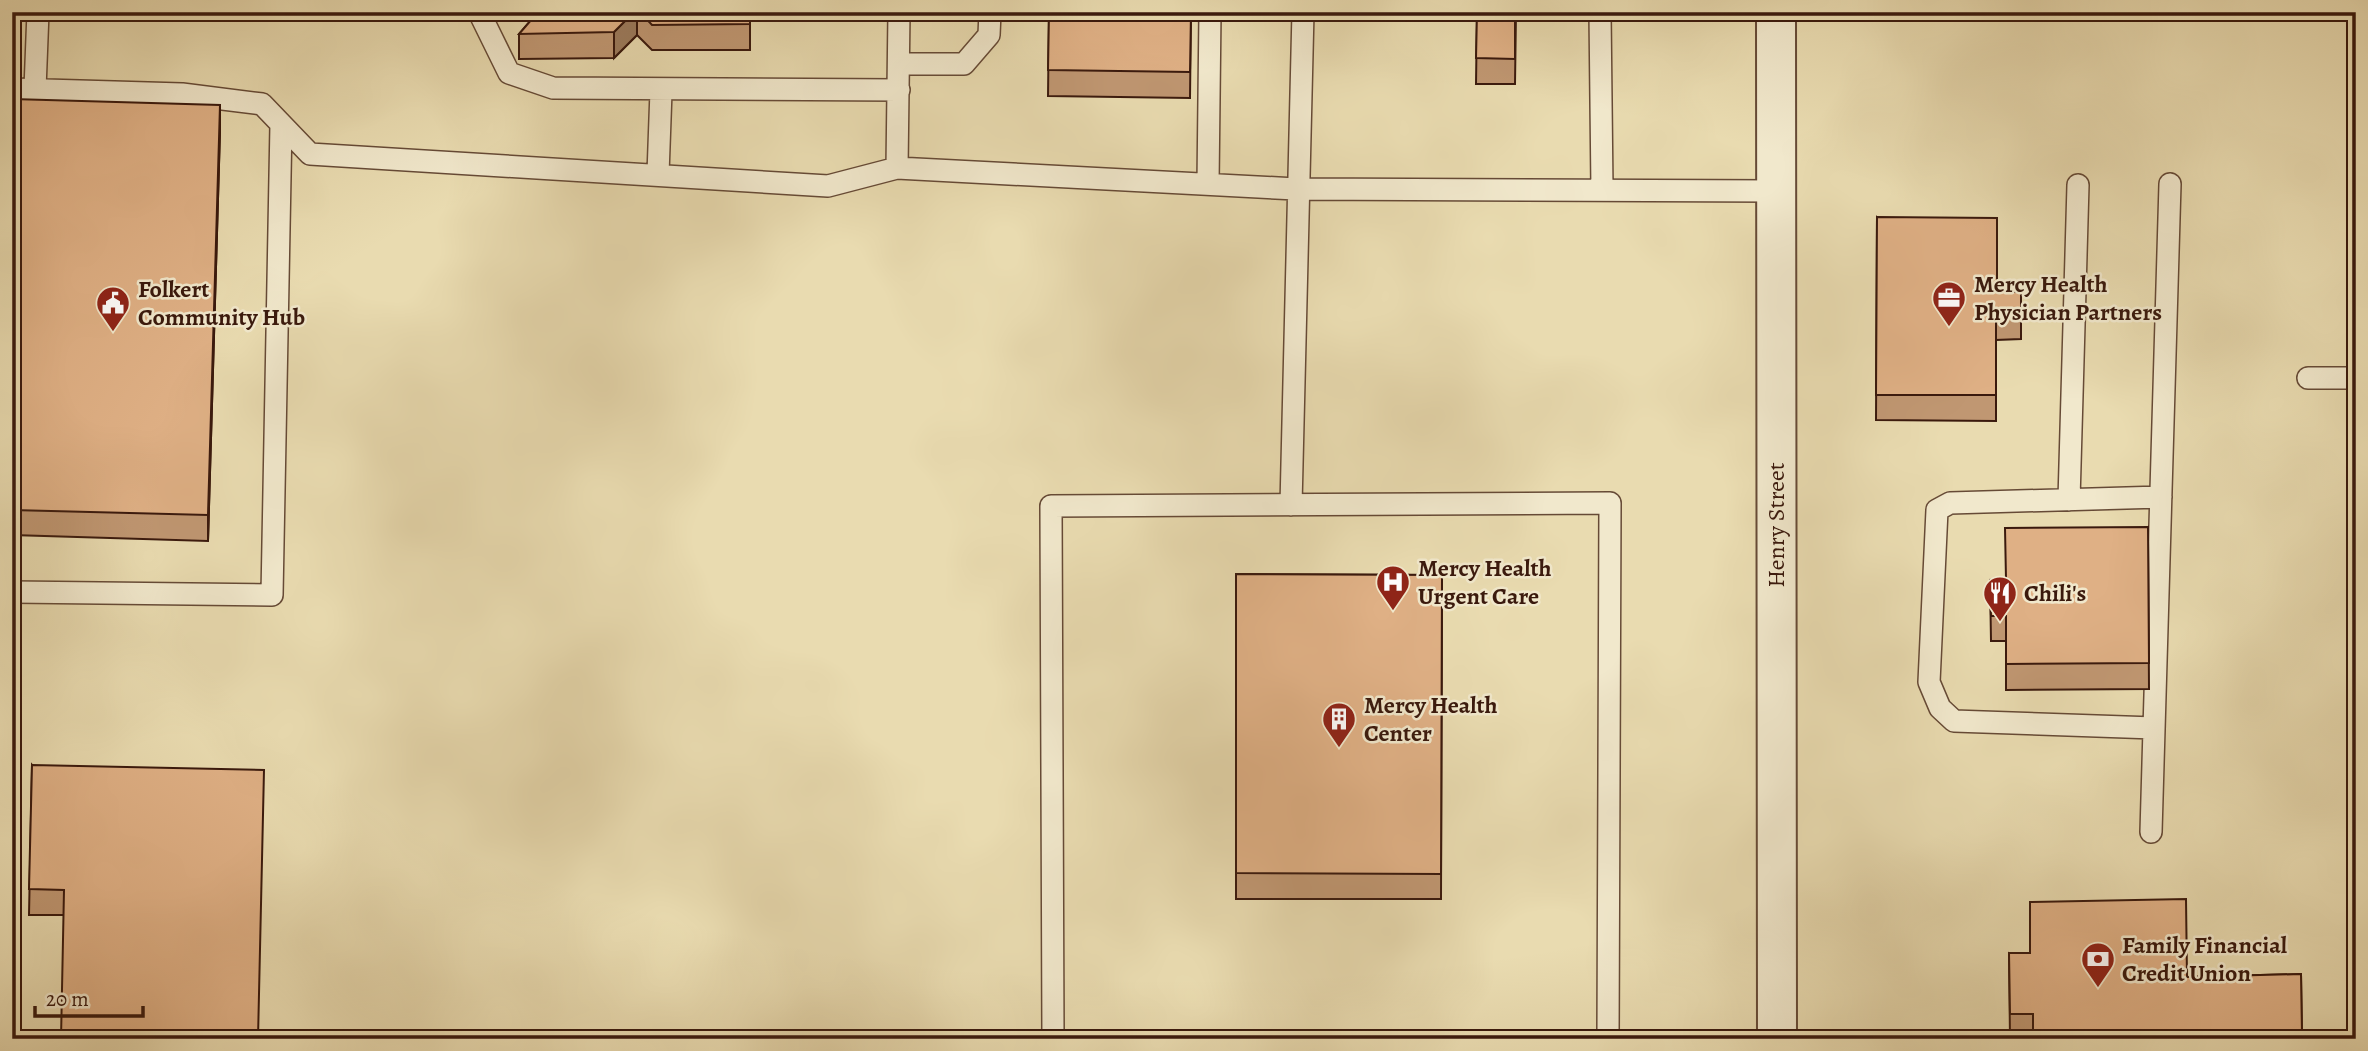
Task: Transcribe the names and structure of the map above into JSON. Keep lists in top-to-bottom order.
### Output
{
  "streets": {
    "street": ["Henry Street"]
  },
  "places": {
    "office": ["Mercy Health Physician Partners"],
    "public building": ["Folkert Community Hub"],
    "hospital": ["Mercy Health Urgent Care"],
    "restaurant": ["Chili's"],
    "building": ["Mercy Health Center"],
    "bank": ["Family Financial Credit Union"]
  },
  "scale_bar": "20 m"
}
